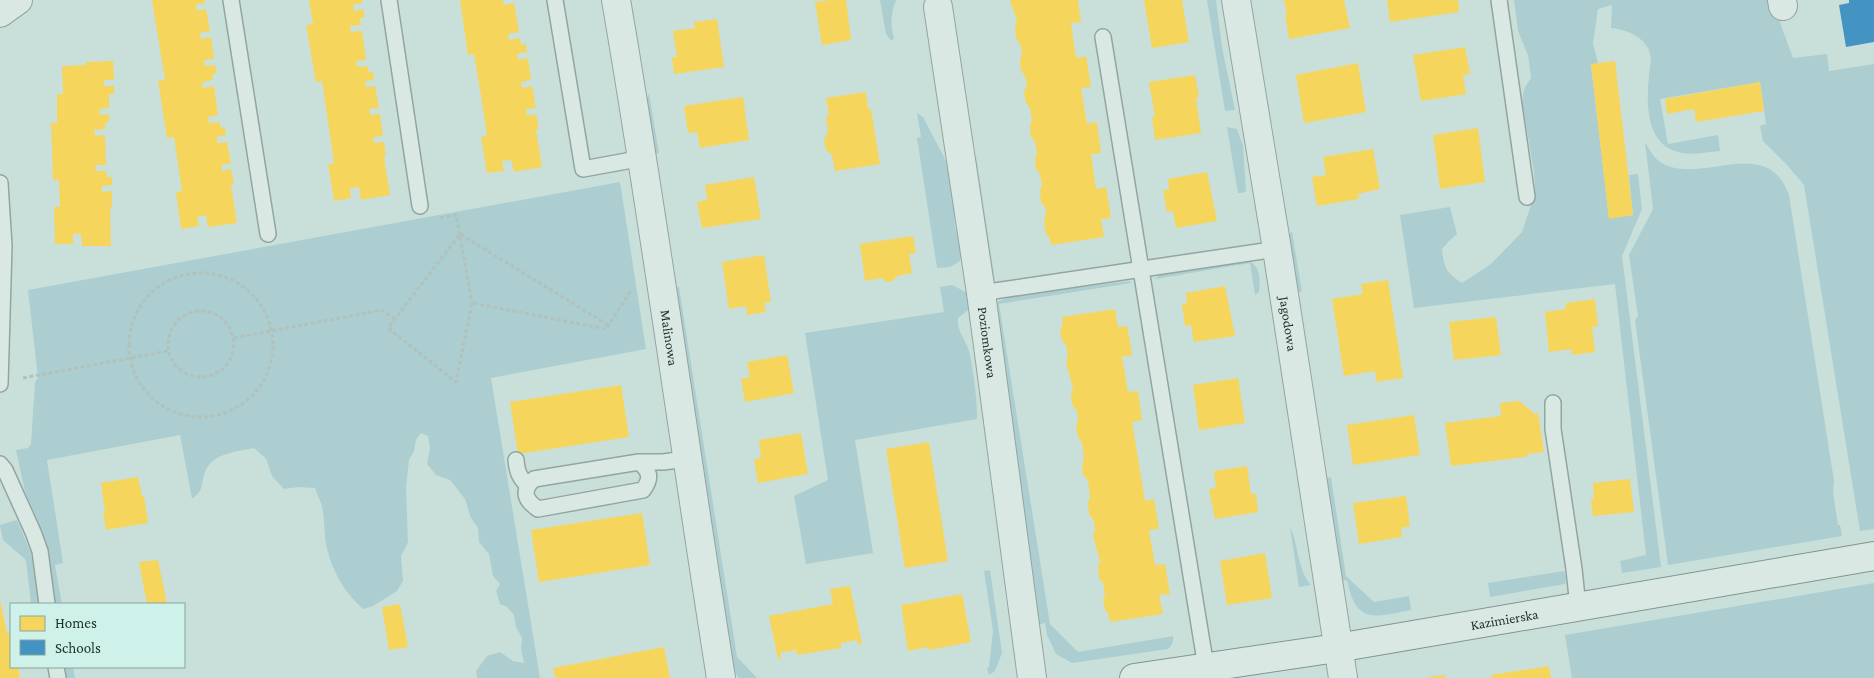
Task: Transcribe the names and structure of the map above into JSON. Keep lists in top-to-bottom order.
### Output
{
  "streets": {
    "street": [
      "Jagodowa",
      "Malinowa",
      "Poziomkowa",
      "Kazimierska"
    ]
  },
  "crossings": [
    ["Jagodowa", "Kazimierska"]
  ],
  "legend": ["Homes", "Schools"]
}
